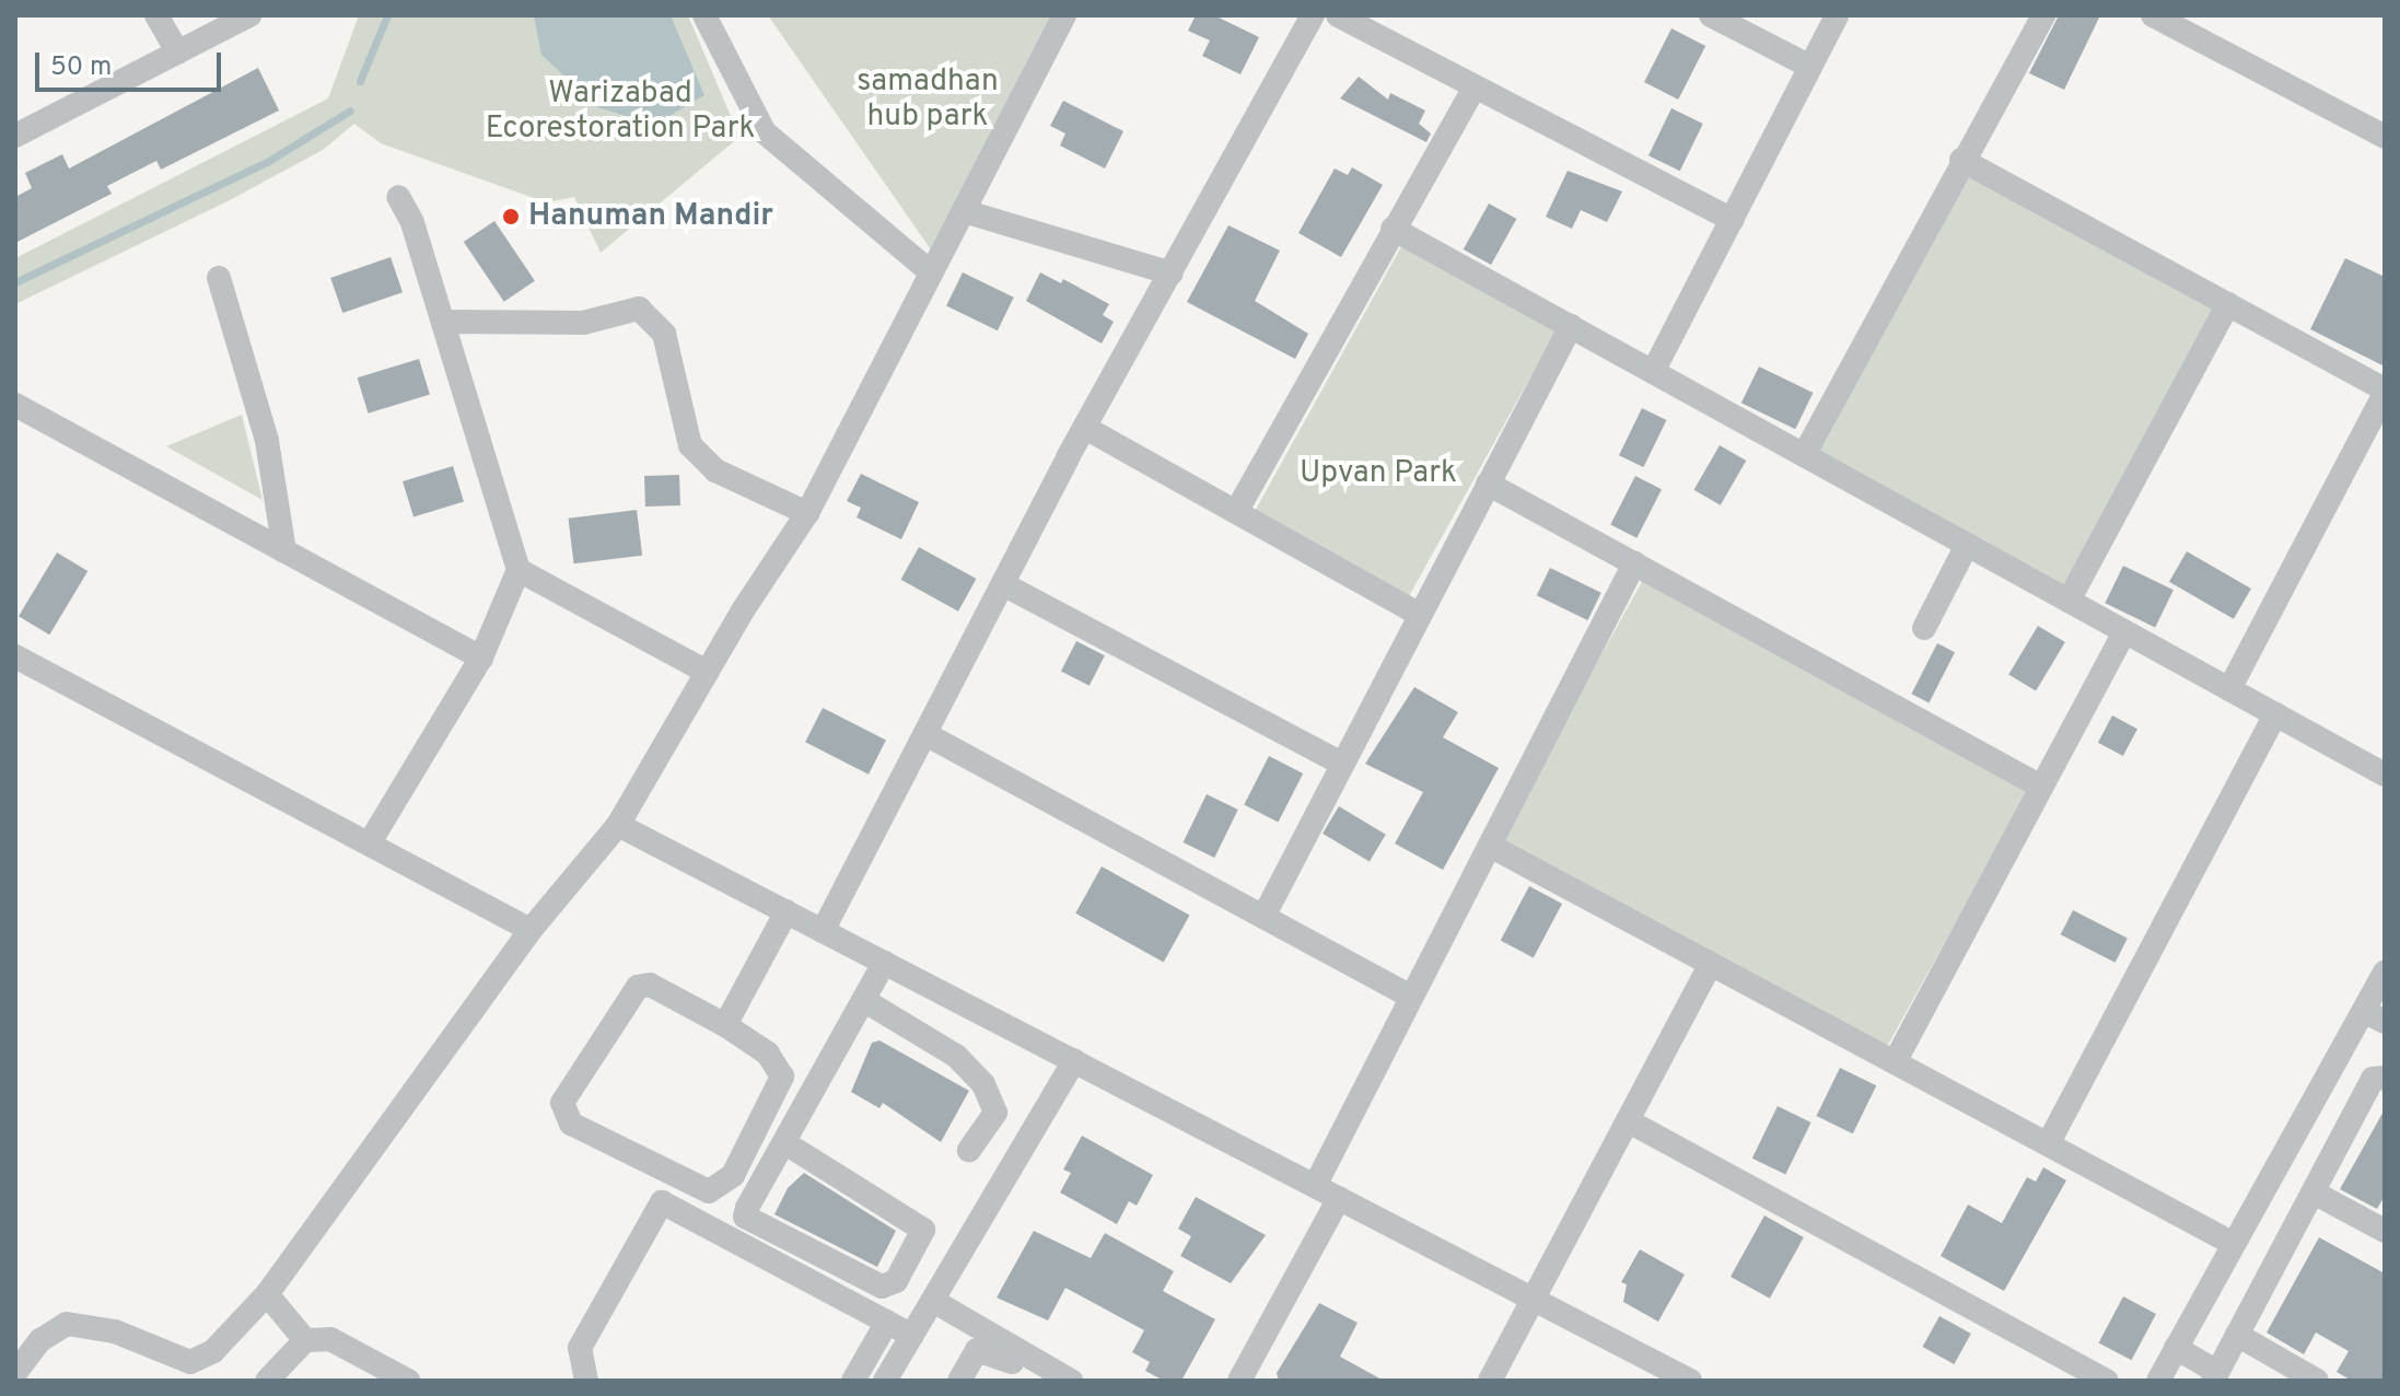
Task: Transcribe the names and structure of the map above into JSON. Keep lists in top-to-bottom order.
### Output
{
  "parks": ["samadhan hub park", "Warizabad Ecorestoration Park", "Upvan Park"],
  "places": ["Hanuman Mandir"],
  "scale_bar": "50 m"
}
